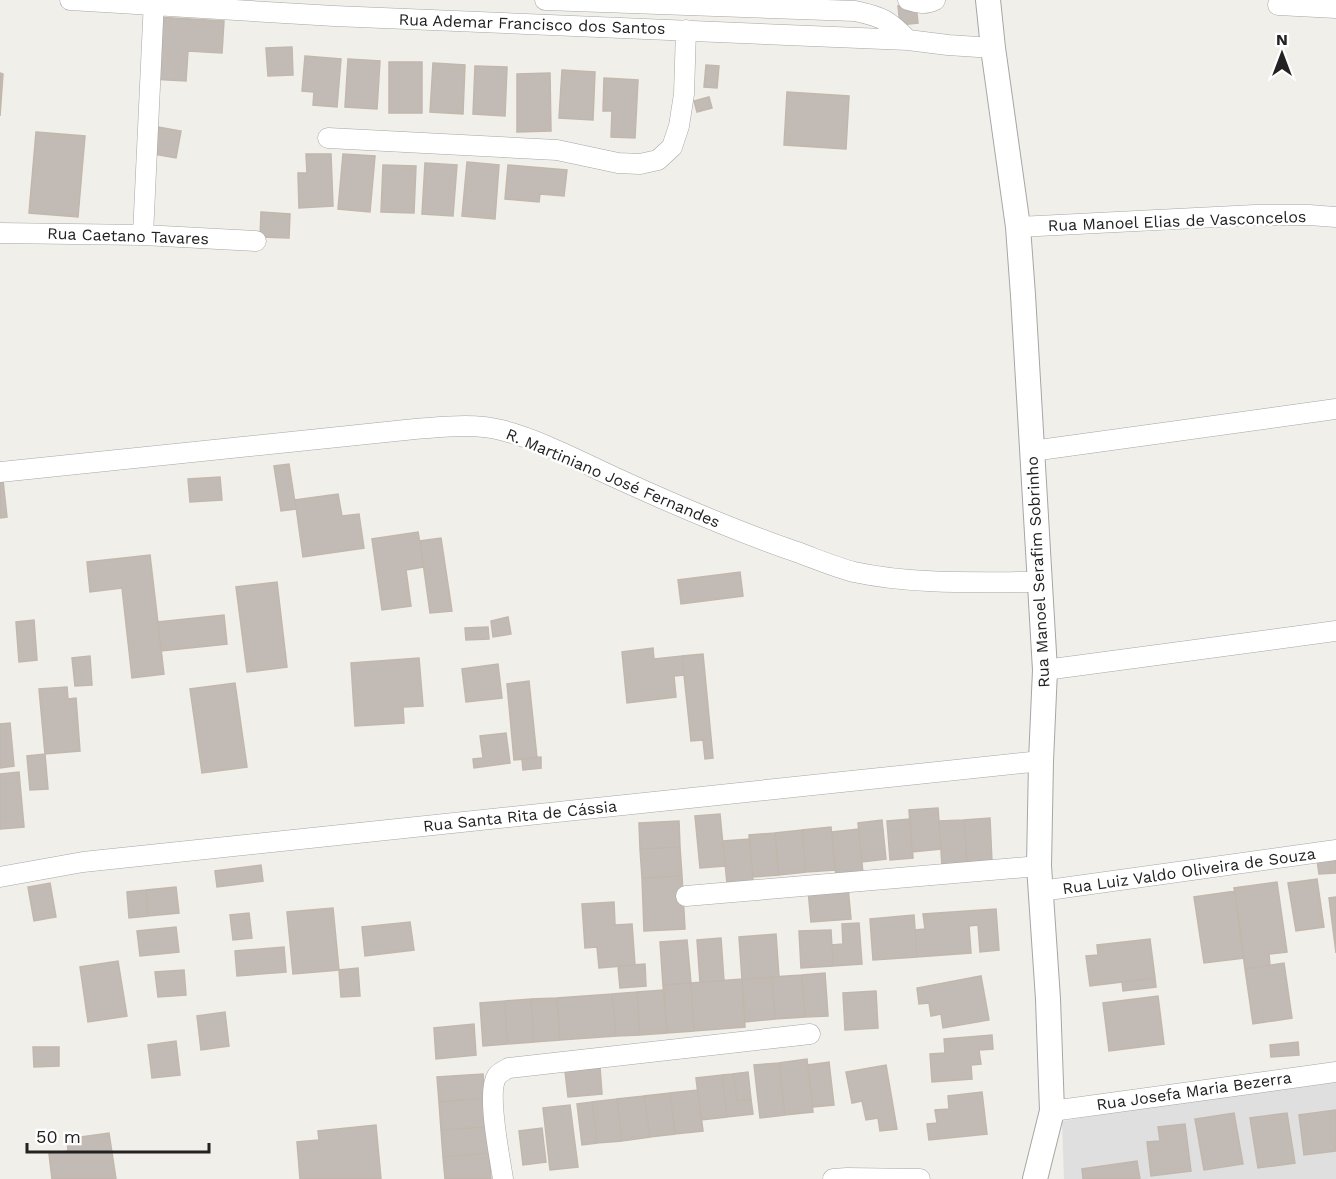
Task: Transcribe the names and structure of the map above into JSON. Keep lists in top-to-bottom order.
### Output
{
  "streets": {
    "street": [
      "Rua Ademar Francisco dos Santos",
      "Rua Manoel Elias de Vasconcelos",
      "Rua Caetano Tavares",
      "R. Martiniano José Fernandes",
      "Rua Manoel Serafim Sobrinho",
      "Rua Santa Rita de Cássia",
      "Rua Luiz Valdo Oliveira de Souza",
      "Rua Josefa Maria Bezerra"
    ]
  },
  "crossings": [
    ["Rua Ademar Francisco dos Santos", "Rua Manoel Serafim Sobrinho"],
    ["Rua Manoel Elias de Vasconcelos", "Rua Manoel Serafim Sobrinho"],
    ["R. Martiniano José Fernandes", "Rua Manoel Serafim Sobrinho"],
    ["Rua Manoel Serafim Sobrinho", "Rua Santa Rita de Cássia"],
    ["Rua Manoel Serafim Sobrinho", "Rua Luiz Valdo Oliveira de Souza"],
    ["Rua Manoel Serafim Sobrinho", "Rua Josefa Maria Bezerra"]
  ],
  "scale_bar": "50 m",
  "north": "top"
}
